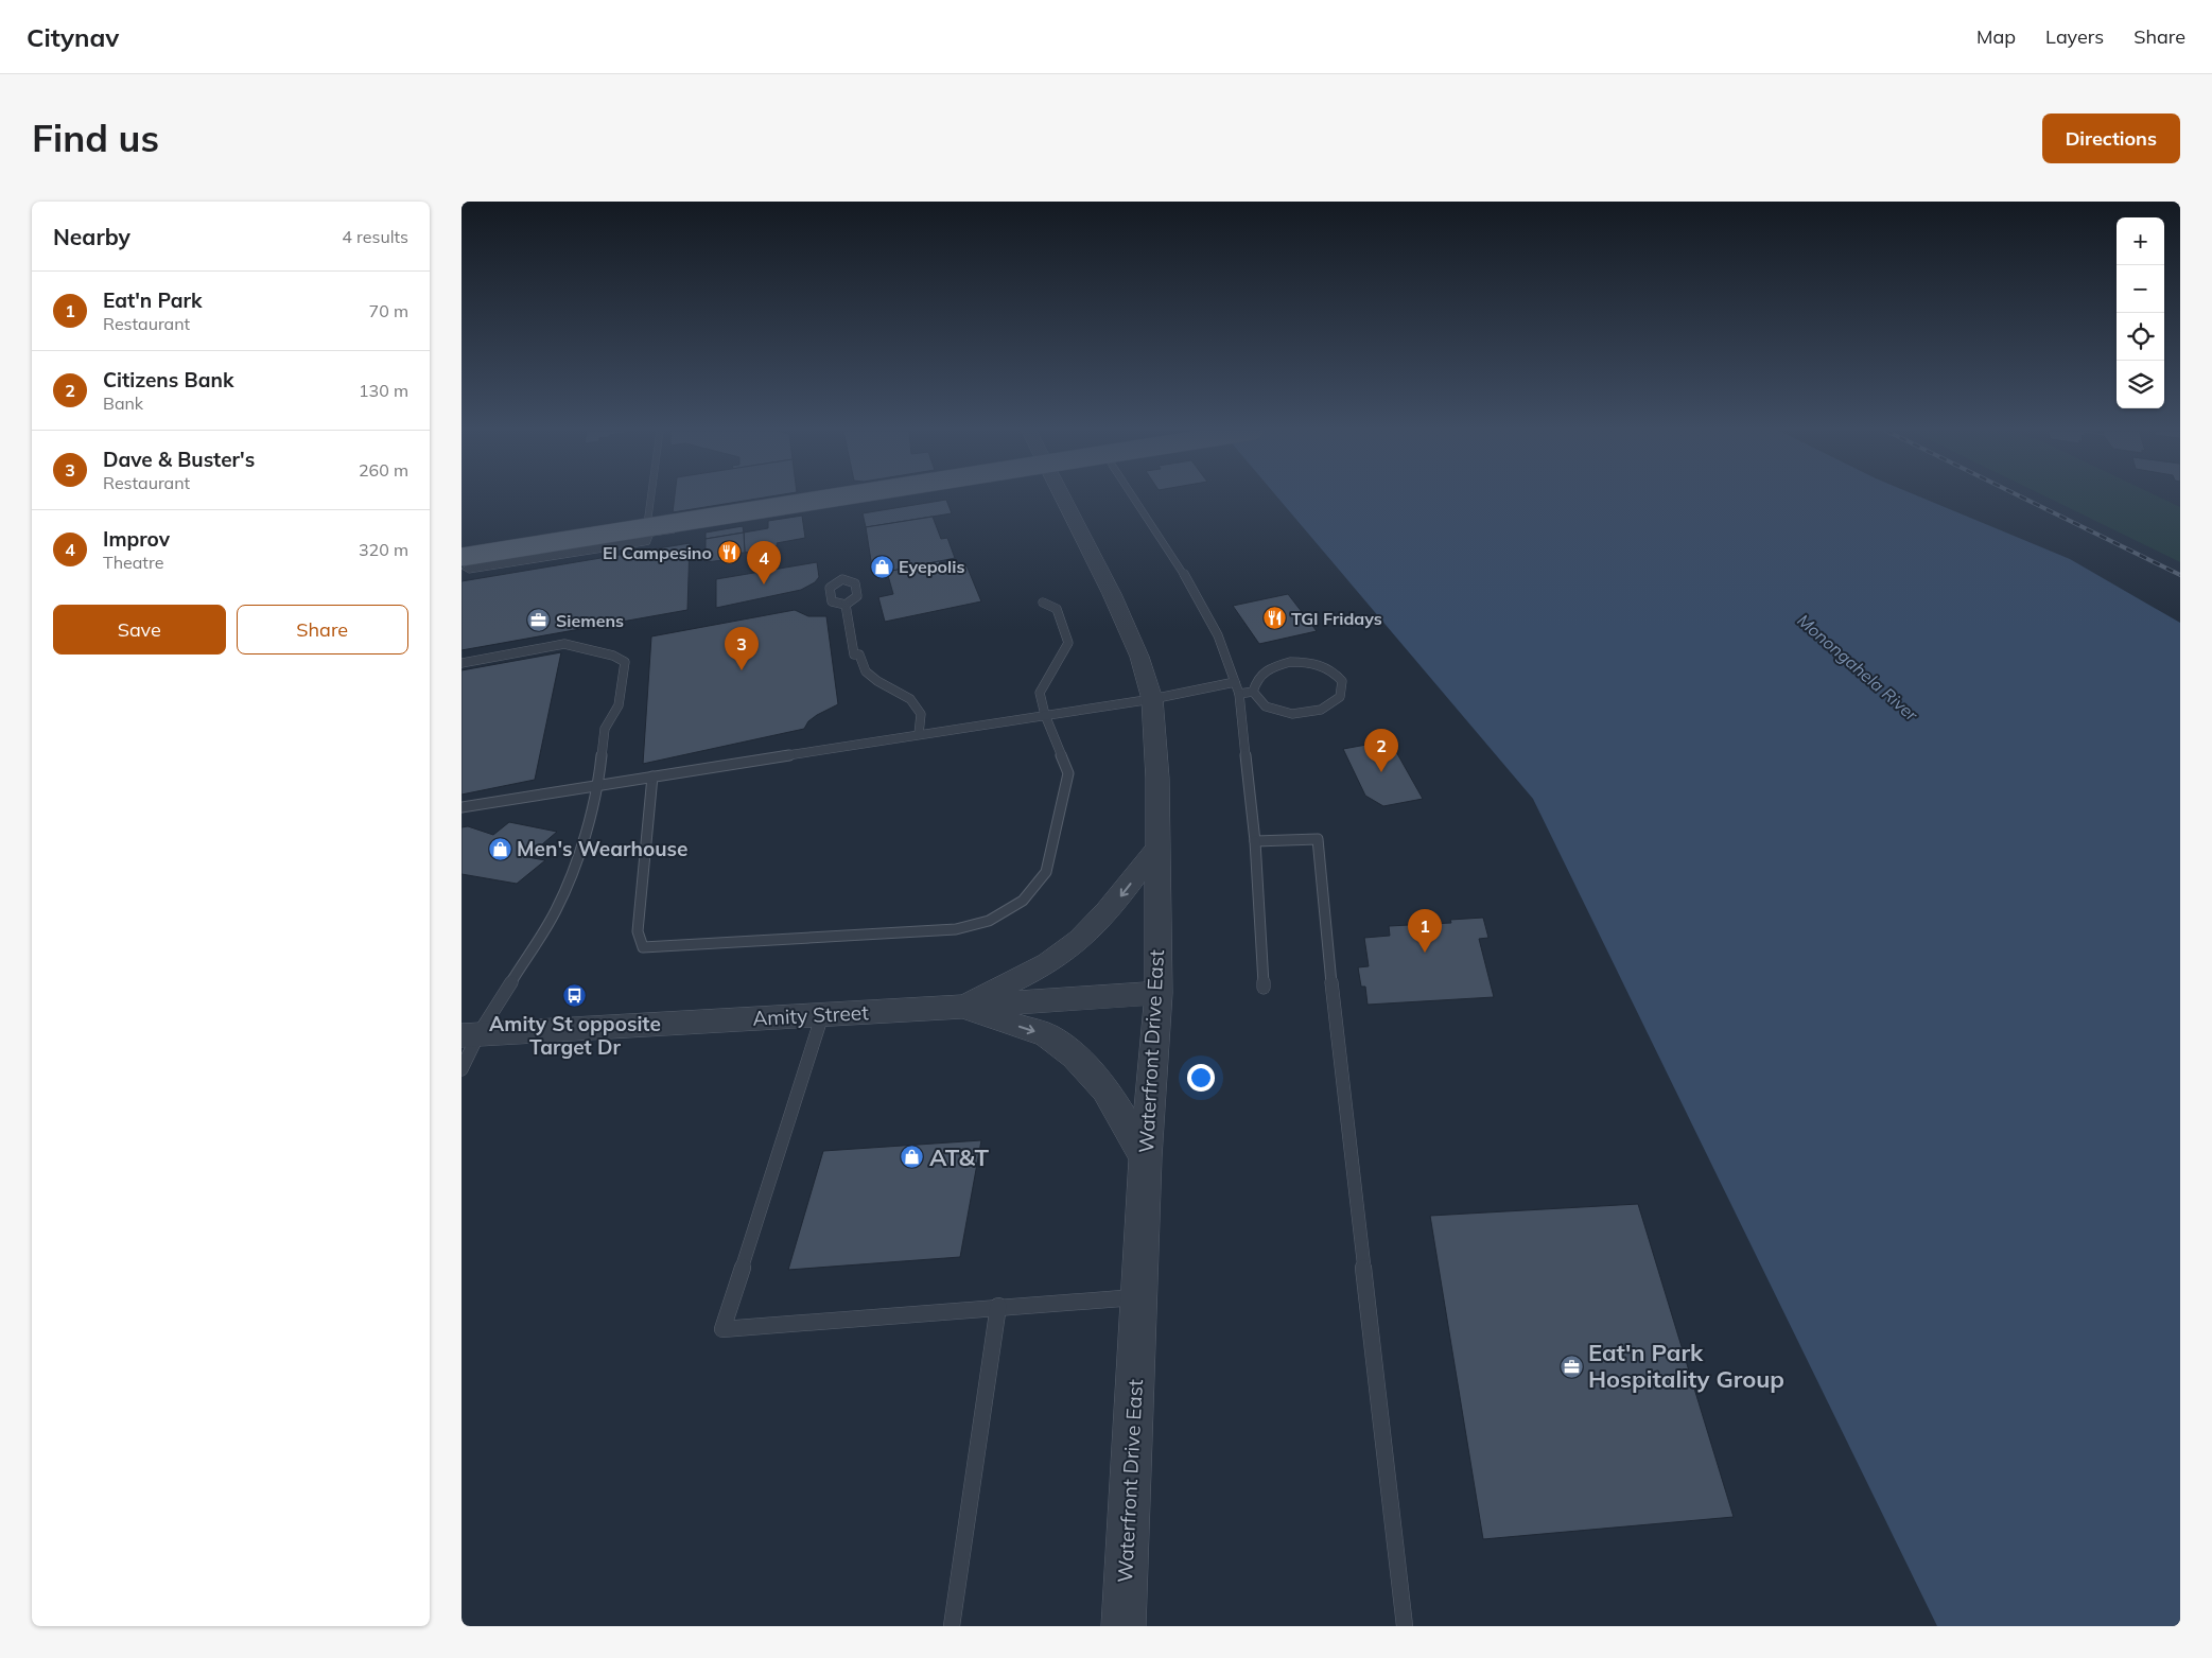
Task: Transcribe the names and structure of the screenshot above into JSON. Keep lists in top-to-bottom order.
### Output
{
  "streets": {
    "street": ["Amity Street", "Waterfront Drive East"]
  },
  "crossings": [
    ["Amity Street", "Waterfront Drive East"]
  ],
  "water": ["Monongahela River"],
  "places": {
    "restaurant": ["El Campesino", "TGI Fridays"],
    "shop": ["Eyepolis", "Men's Wearhouse", "AT&T"],
    "office": ["Siemens", "Eat'n Park Hospitality Group"],
    "bus stop": ["Amity St opposite Target Dr"]
  },
  "page": {
    "header": "Citynav",
    "nav": ["Map", "Layers", "Share"],
    "buttons": [
      "Directions",
      ["Save", "Share"]
    ],
    "title": "Find us",
    "heading": ["Nearby", "4 results"],
    "map_buttons": ["+", "−"],
    "list": [
      {
        "mark": "1",
        "name": "Eat'n Park",
        "note": "Restaurant",
        "value": "70 m"
      },
      {
        "mark": "2",
        "name": "Citizens Bank",
        "note": "Bank",
        "value": "130 m"
      },
      {
        "mark": "3",
        "name": "Dave & Buster's",
        "note": "Restaurant",
        "value": "260 m"
      },
      {
        "mark": "4",
        "name": "Improv",
        "note": "Theatre",
        "value": "320 m"
      }
    ],
    "pins": [
      "4",
      "3",
      "2",
      "1"
    ]
  }
}
